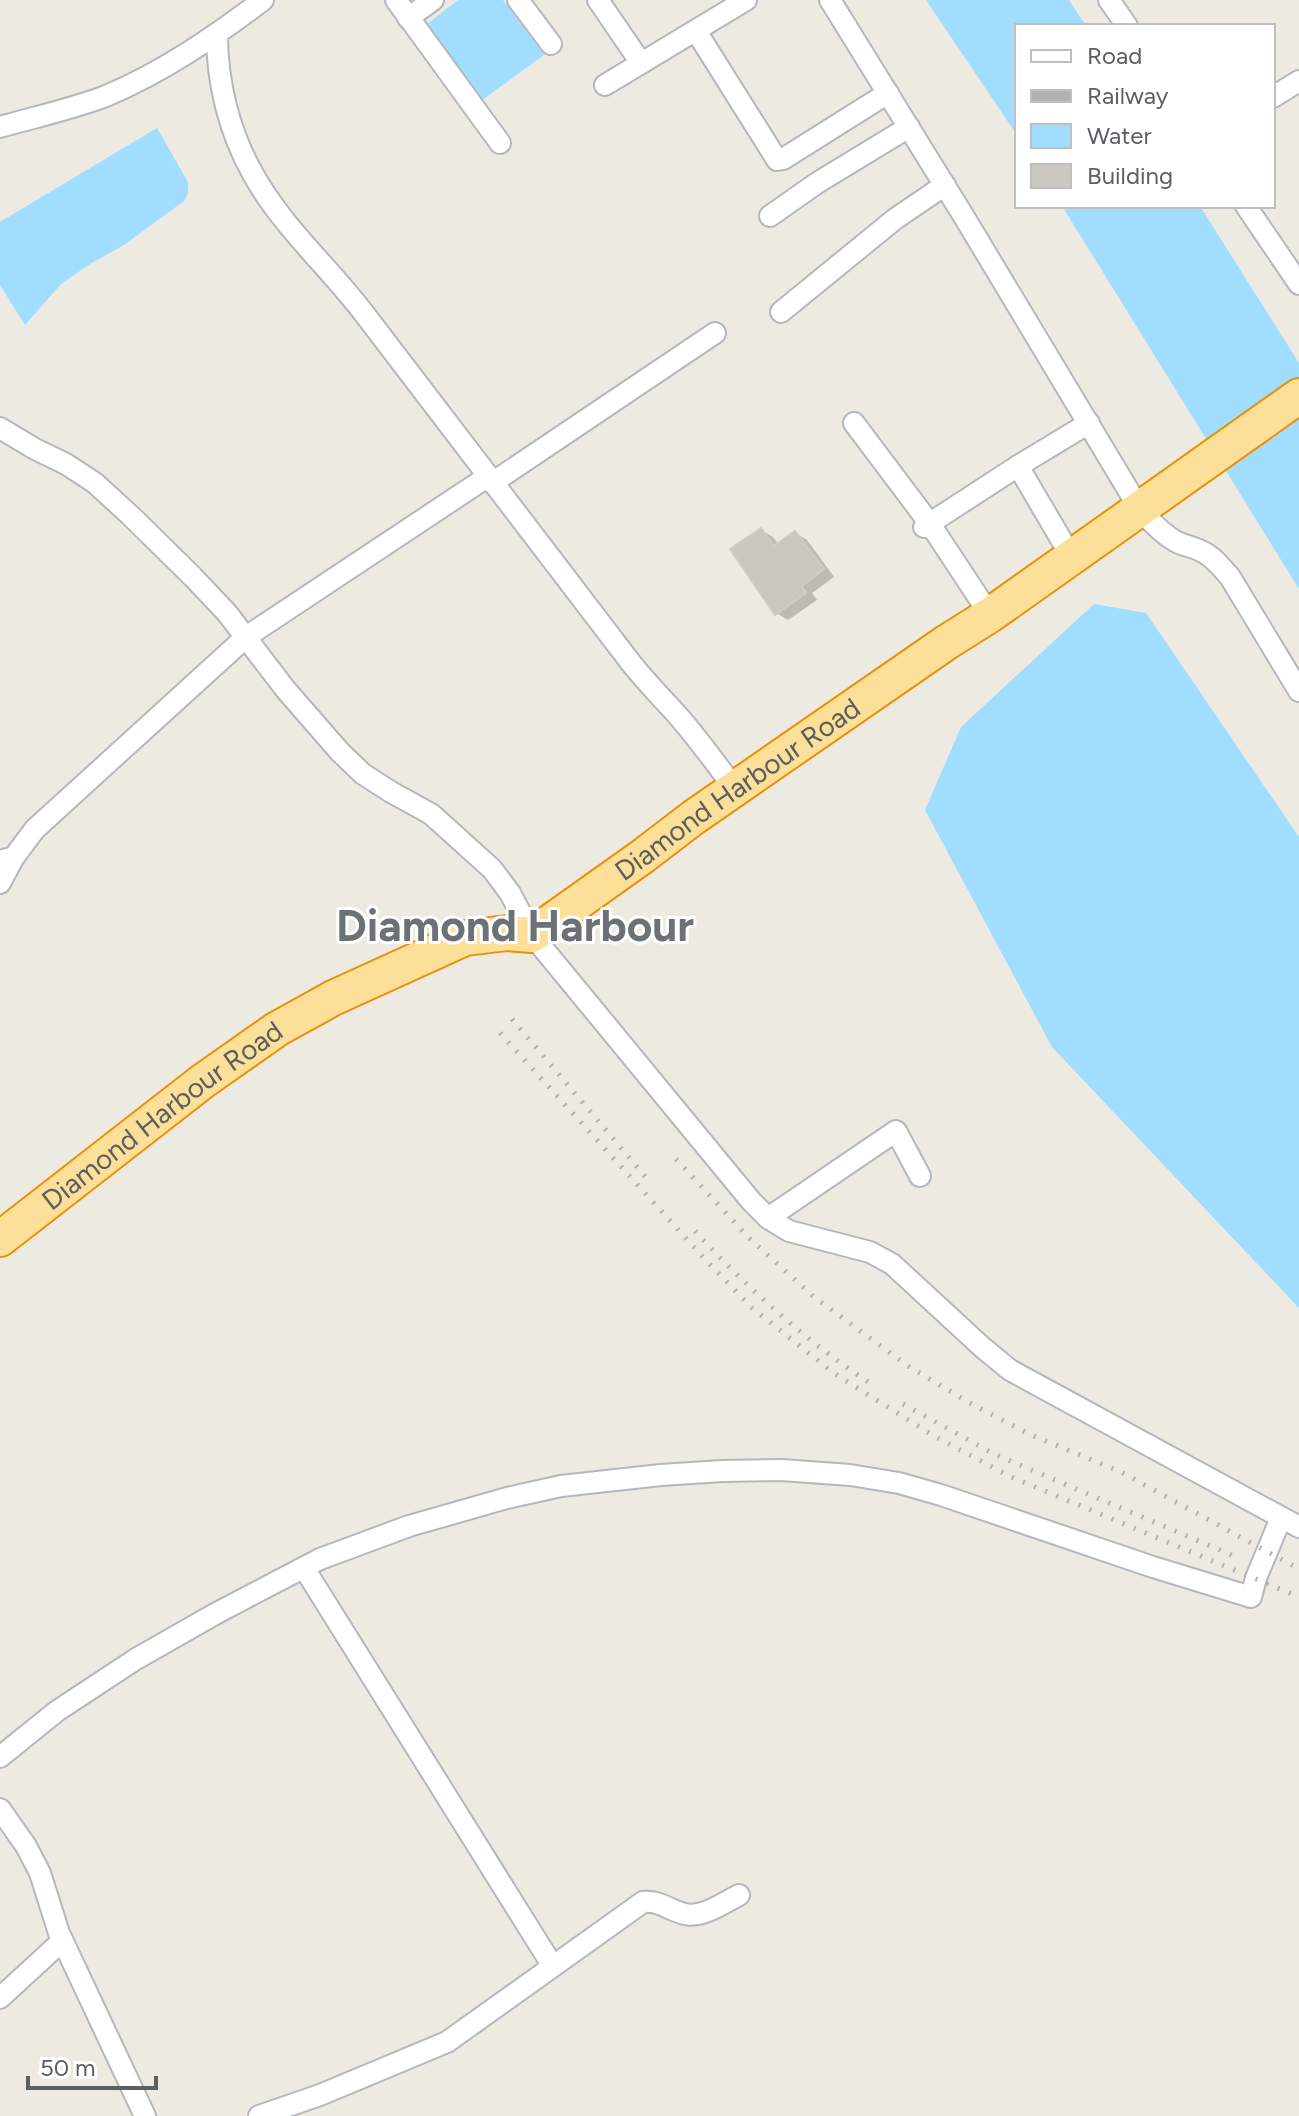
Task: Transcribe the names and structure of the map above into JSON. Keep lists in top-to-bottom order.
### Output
{
  "streets": {
    "highway": ["Diamond Harbour Road"]
  },
  "districts": ["Diamond Harbour"],
  "legend": [
    "Road",
    "Railway",
    "Water",
    "Building"
  ],
  "scale_bar": "50 m"
}
